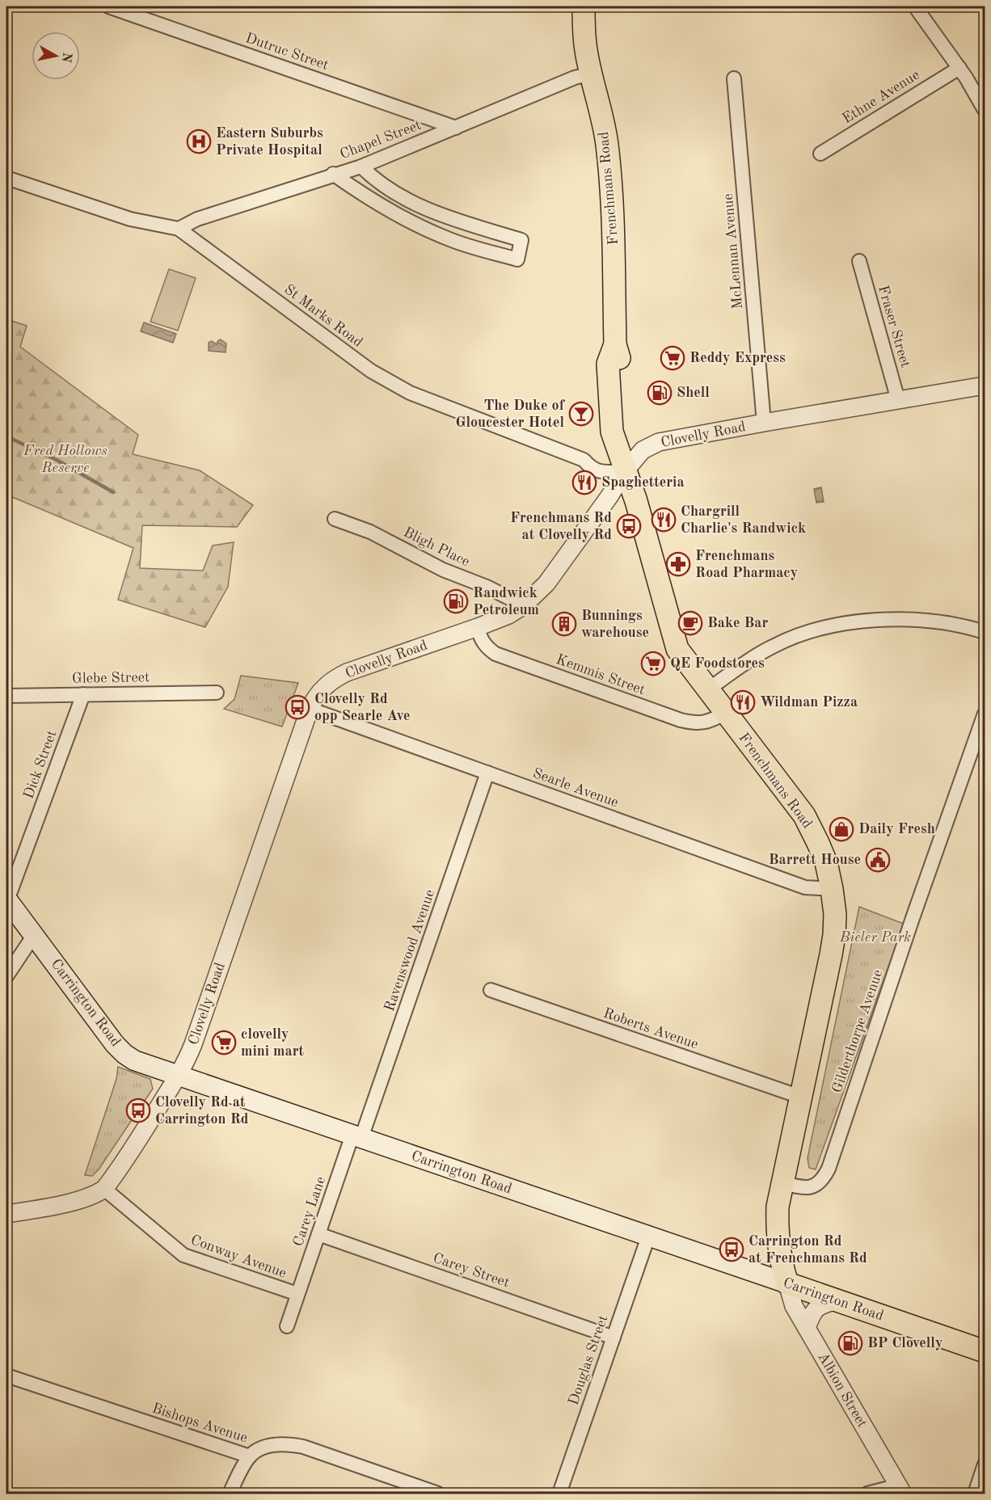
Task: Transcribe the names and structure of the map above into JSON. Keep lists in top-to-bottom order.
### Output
{
  "streets": {
    "main road": ["Frenchmans Road", "Carrington Road"],
    "street": [
      "Dutruc Street",
      "Ethne Avenue",
      "Chapel Street",
      "McLennan Avenue",
      "St Marks Road",
      "Fraser Street",
      "Clovelly Road",
      "Bligh Place",
      "Kemmis Street",
      "Glebe Street",
      "Dick Street",
      "Searle Avenue",
      "Ravenswood Avenue",
      "Roberts Avenue",
      "Gilderthorpe Avenue",
      "Carey Lane",
      "Conway Avenue",
      "Carey Street",
      "Douglas Street",
      "Albion Street",
      "Bishops Avenue"
    ]
  },
  "crossings": [
    ["Dutruc Street", "Chapel Street"],
    ["Chapel Street", "Frenchmans Road"],
    ["Chapel Street", "St Marks Road"],
    ["Frenchmans Road", "St Marks Road"],
    ["Frenchmans Road", "Clovelly Road"],
    ["Frenchmans Road", "Kemmis Street"],
    ["Frenchmans Road", "Searle Avenue"],
    ["Frenchmans Road", "Carrington Road"],
    ["Frenchmans Road", "Roberts Avenue"],
    ["Frenchmans Road", "Gilderthorpe Avenue"],
    ["Frenchmans Road", "Albion Street"],
    ["McLennan Avenue", "Clovelly Road"],
    ["St Marks Road", "Clovelly Road"],
    ["Fraser Street", "Clovelly Road"],
    ["Clovelly Road", "Bligh Place"],
    ["Clovelly Road", "Kemmis Street"],
    ["Clovelly Road", "Searle Avenue"],
    ["Clovelly Road", "Carrington Road"],
    ["Clovelly Road", "Conway Avenue"],
    ["Glebe Street", "Dick Street"],
    ["Dick Street", "Carrington Road"],
    ["Searle Avenue", "Ravenswood Avenue"],
    ["Ravenswood Avenue", "Carrington Road"],
    ["Ravenswood Avenue", "Carey Lane"],
    ["Carrington Road", "Carey Lane"],
    ["Carrington Road", "Douglas Street"],
    ["Carrington Road", "Albion Street"],
    ["Carey Lane", "Conway Avenue"],
    ["Carey Lane", "Carey Street"],
    ["Carey Street", "Douglas Street"]
  ],
  "parks": ["Fred Hollows Reserve", "Bieler Park"],
  "places": {
    "hospital": ["Eastern Suburbs Private Hospital"],
    "supermarket": ["Reddy Express", "QE Foodstores", "clovelly mini mart"],
    "fuel station": ["Shell", "Randwick Petroleum", "BP Clovelly"],
    "bar": ["The Duke of Gloucester Hotel"],
    "restaurant": ["Spaghetteria", "Chargrill Charlie's Randwick", "Wildman Pizza"],
    "bus stop": [
      "Frenchmans Rd at Clovelly Rd",
      "Clovelly Rd opp Searle Ave",
      "Clovelly Rd at Carrington Rd",
      "Carrington Rd at Frenchmans Rd"
    ],
    "pharmacy": ["Frenchmans Road Pharmacy"],
    "cafe": ["Bake Bar"],
    "building": ["Bunnings warehouse"],
    "shop": ["Daily Fresh"],
    "public building": ["Barrett House"]
  },
  "north": "right"
}
